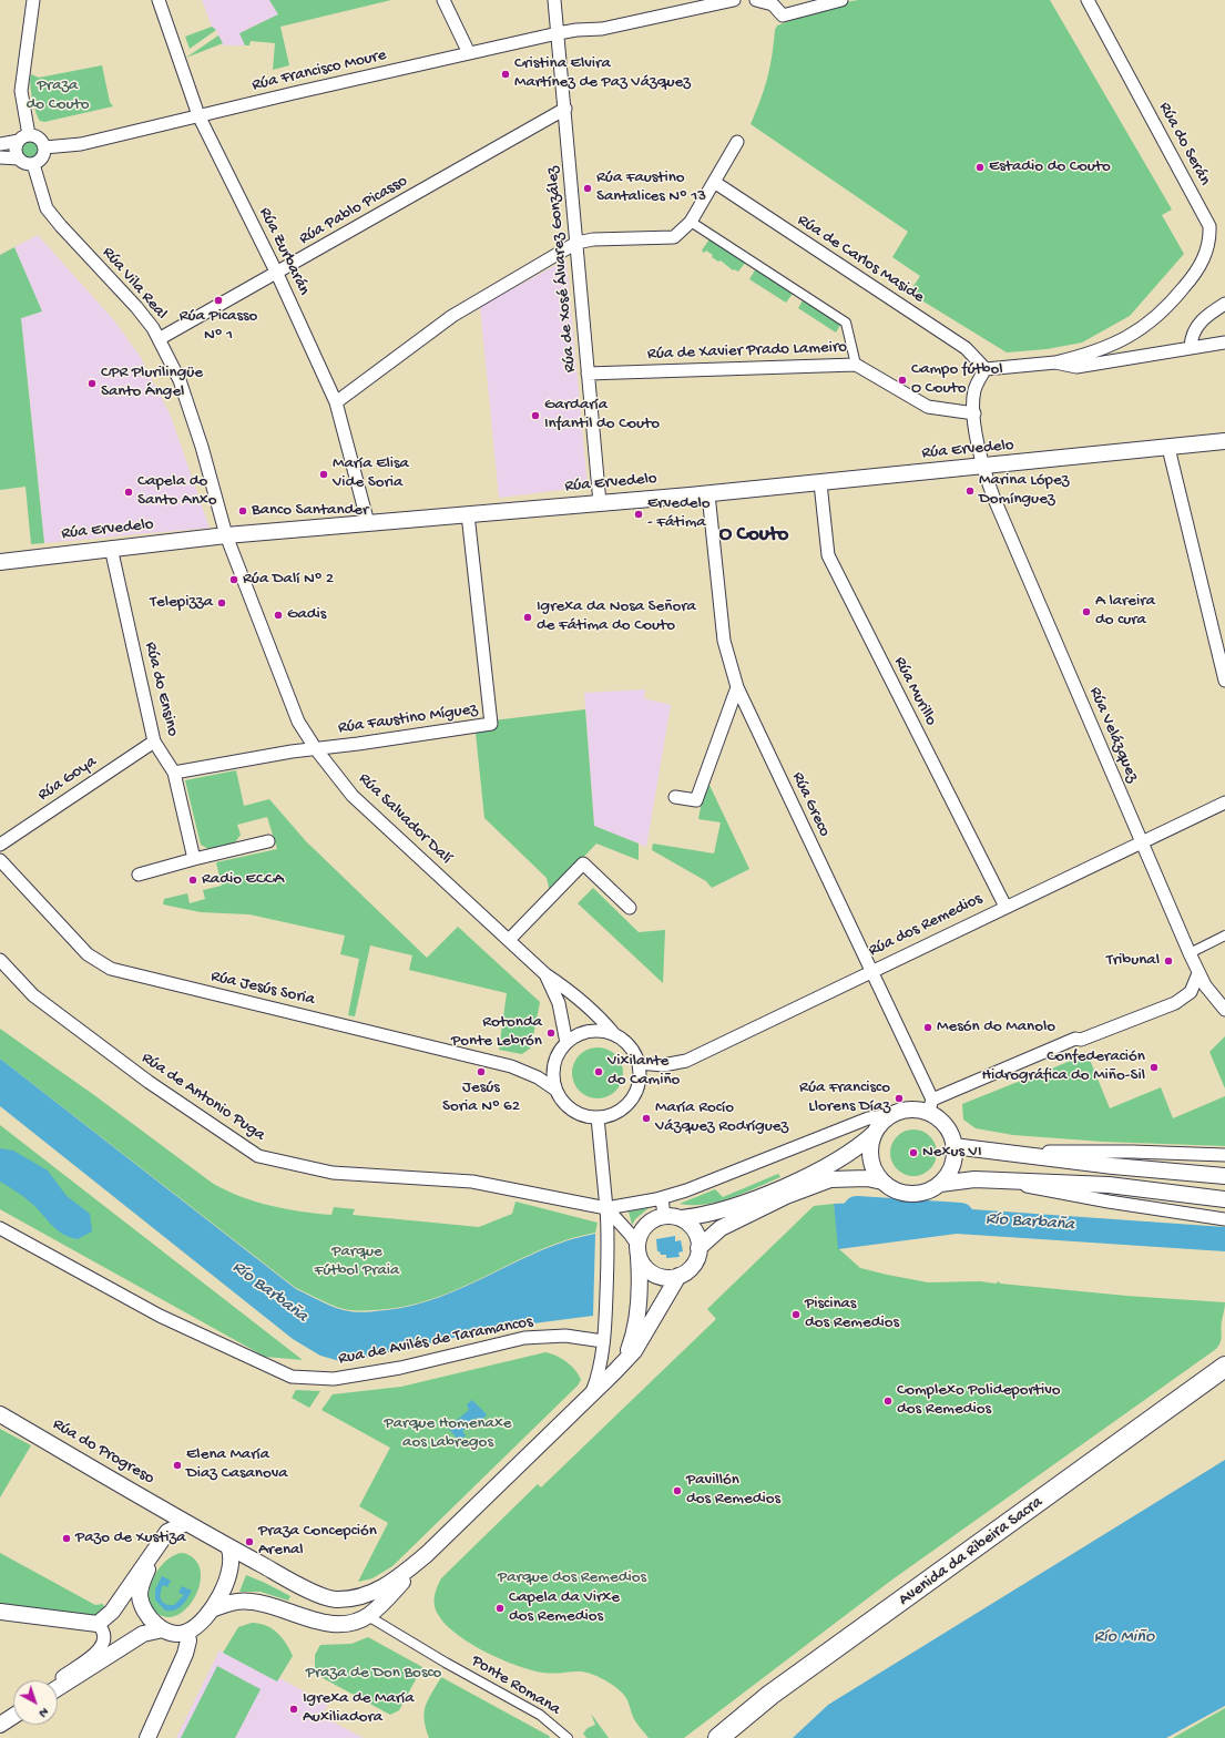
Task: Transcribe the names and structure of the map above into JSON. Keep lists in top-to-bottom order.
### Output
{
  "streets": {
    "highway": ["Avenida da Ribeira Sacra"],
    "street": [
      "Rúa Francisco Moure",
      "Rúa do Serán",
      "Rúa Pablo Picasso",
      "Rúa Zurbarán",
      "Rúa de Carlos Maside",
      "Rúa de Xosé Álvarez González",
      "Rúa Vila Real",
      "Rúa de Xavier Prado Lameiro",
      "Rúa Ervedelo",
      "Rúa do Ensino",
      "Rúa Murillo",
      "Rúa Faustino Míguez",
      "Rúa Velázquez",
      "Rúa Goya",
      "Rúa Greco",
      "Rúa Salvador Dalí",
      "Rúa dos Remedios",
      "Rúa Jesús Soria",
      "Rúa de Antonio Puga",
      "Rua de Avilés de Taramancos",
      "Rúa do Progreso",
      "Ponte Romana"
    ]
  },
  "crossings": [
    ["Rúa Francisco Moure", "Rúa Zurbarán"],
    ["Rúa Francisco Moure", "Rúa de Xosé Álvarez González"],
    ["Rúa Francisco Moure", "Rúa Vila Real"],
    ["Rúa Pablo Picasso", "Rúa Zurbarán"],
    ["Rúa Pablo Picasso", "Rúa de Xosé Álvarez González"],
    ["Rúa Pablo Picasso", "Rúa Vila Real"],
    ["Rúa Zurbarán", "Rúa Ervedelo"],
    ["Rúa de Xosé Álvarez González", "Rúa de Xavier Prado Lameiro"],
    ["Rúa de Xosé Álvarez González", "Rúa Ervedelo"],
    ["Rúa Vila Real", "Rúa Ervedelo"],
    ["Rúa Vila Real", "Rúa Salvador Dalí"],
    ["Rúa Ervedelo", "Rúa do Ensino"],
    ["Rúa Ervedelo", "Rúa Murillo"],
    ["Rúa Ervedelo", "Rúa Faustino Míguez"],
    ["Rúa Ervedelo", "Rúa Velázquez"],
    ["Rúa Ervedelo", "Rúa Greco"],
    ["Rúa Ervedelo", "Rúa Salvador Dalí"],
    ["Rúa do Ensino", "Rúa Faustino Míguez"],
    ["Rúa do Ensino", "Rúa Goya"],
    ["Rúa Murillo", "Rúa dos Remedios"],
    ["Rúa Faustino Míguez", "Rúa Salvador Dalí"],
    ["Rúa Velázquez", "Rúa dos Remedios"],
    ["Rúa Greco", "Rúa dos Remedios"],
    ["Rúa Salvador Dalí", "Rúa dos Remedios"],
    ["Rúa Salvador Dalí", "Rúa Jesús Soria"],
    ["Rúa dos Remedios", "Rúa Jesús Soria"]
  ],
  "districts": ["O Couto"],
  "water": ["Río Barbaña", "Río Miño"],
  "parks": [
    "Praza do Couto",
    "Parque Fútbol Praia",
    "Parque Homenaxe aos Labregos",
    "Parque dos Remedios",
    "Praza de Don Bosco"
  ],
  "places": [
    "Cristina Elvira Martínez de Paz Vázquez",
    "Estadio do Couto",
    "Rúa Faustino Santalices Nº 13",
    "Rúa Picasso Nº 1",
    "Campo fútbol O Couto",
    "CPR Plurilingüe Santo Ángel",
    "Gardaría Infantil do Couto",
    "María Elisa Vide Soria",
    "Marina López Domínguez",
    "Capela do Santo Anxo",
    "Banco Santander",
    "Ervedelo - Fátima",
    "Rúa Dalí Nº 2",
    "Telepizza",
    "A lareira do cura",
    "Gadis",
    "Igrexa da Nosa Señora de Fátima do Couto",
    "Radio ECCA",
    "Tribunal",
    "Mesón do Manolo",
    "Rotonda Ponte Lebrón",
    "Confederación Hidrográfica do Miño-Sil",
    "Jesús Soria Nº 62",
    "Vixilante do Camiño",
    "Rúa Francisco Llorens Díaz",
    "María Rocío Vázquez Rodríguez",
    "Nexus VI",
    "Piscinas dos Remedios",
    "Complexo Polideportivo dos Remedios",
    "Elena María Diaz Casanova",
    "Pavillón dos Remedios",
    "Pazo de Xustiza",
    "Praza Concepción Arenal",
    "Capela da Virxe dos Remedios",
    "Igrexa de María Auxiliadora"
  ],
  "north": "bottom right"
}
